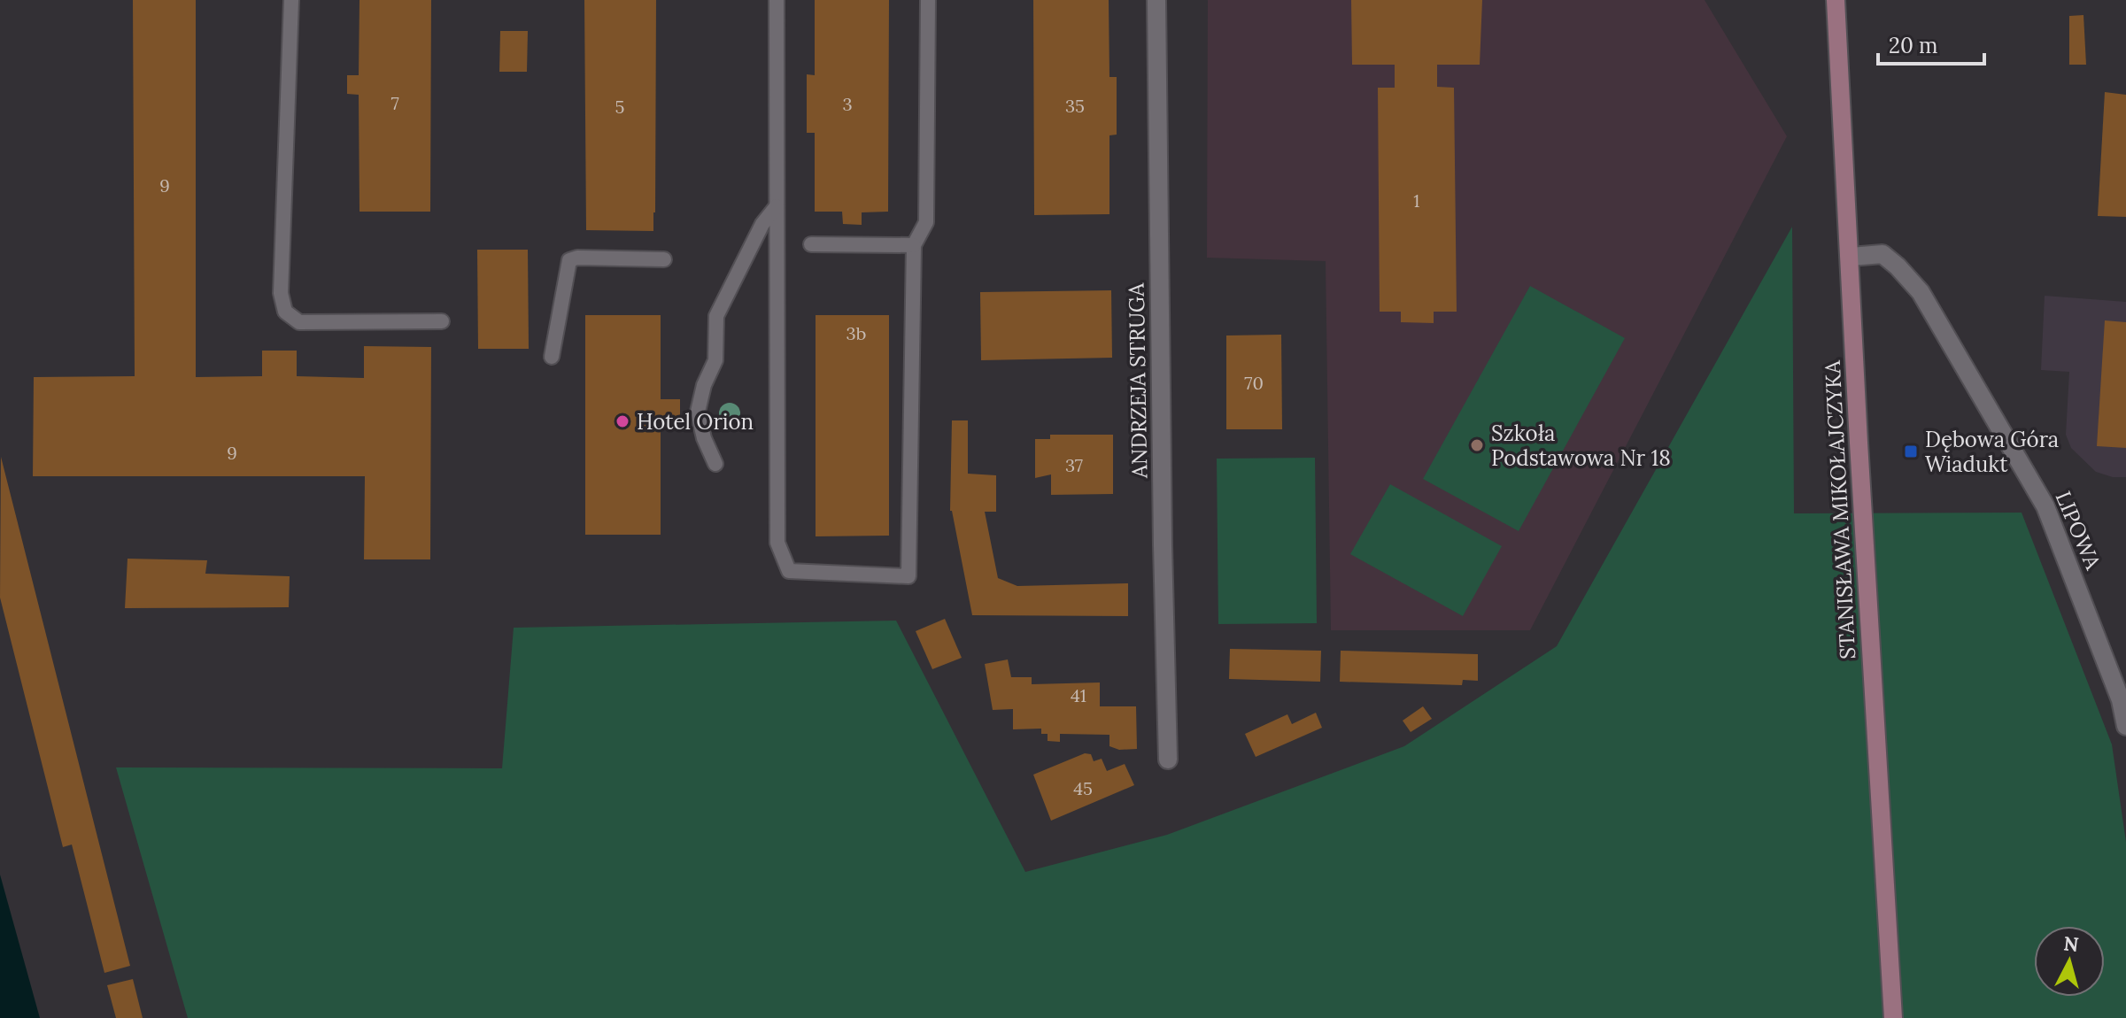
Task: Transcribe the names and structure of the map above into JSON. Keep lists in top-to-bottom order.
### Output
{
  "streets": {
    "street": ["ANDRZEJA STRUGA", "STANISŁAWA MIKOŁAJCZYKA", "LIPOWA"]
  },
  "crossings": [
    ["STANISŁAWA MIKOŁAJCZYKA", "LIPOWA"]
  ],
  "places": {
    "other": ["Hotel Orion", "Szkoła Podstawowa Nr 18"],
    "transit": ["Dębowa Góra Wiadukt"]
  },
  "house_numbers": [
    "7",
    "3",
    "35",
    "5",
    "9",
    "1",
    "3b",
    "70",
    "9",
    "37",
    "41",
    "45"
  ],
  "scale_bar": "20 m",
  "north": "top"
}
